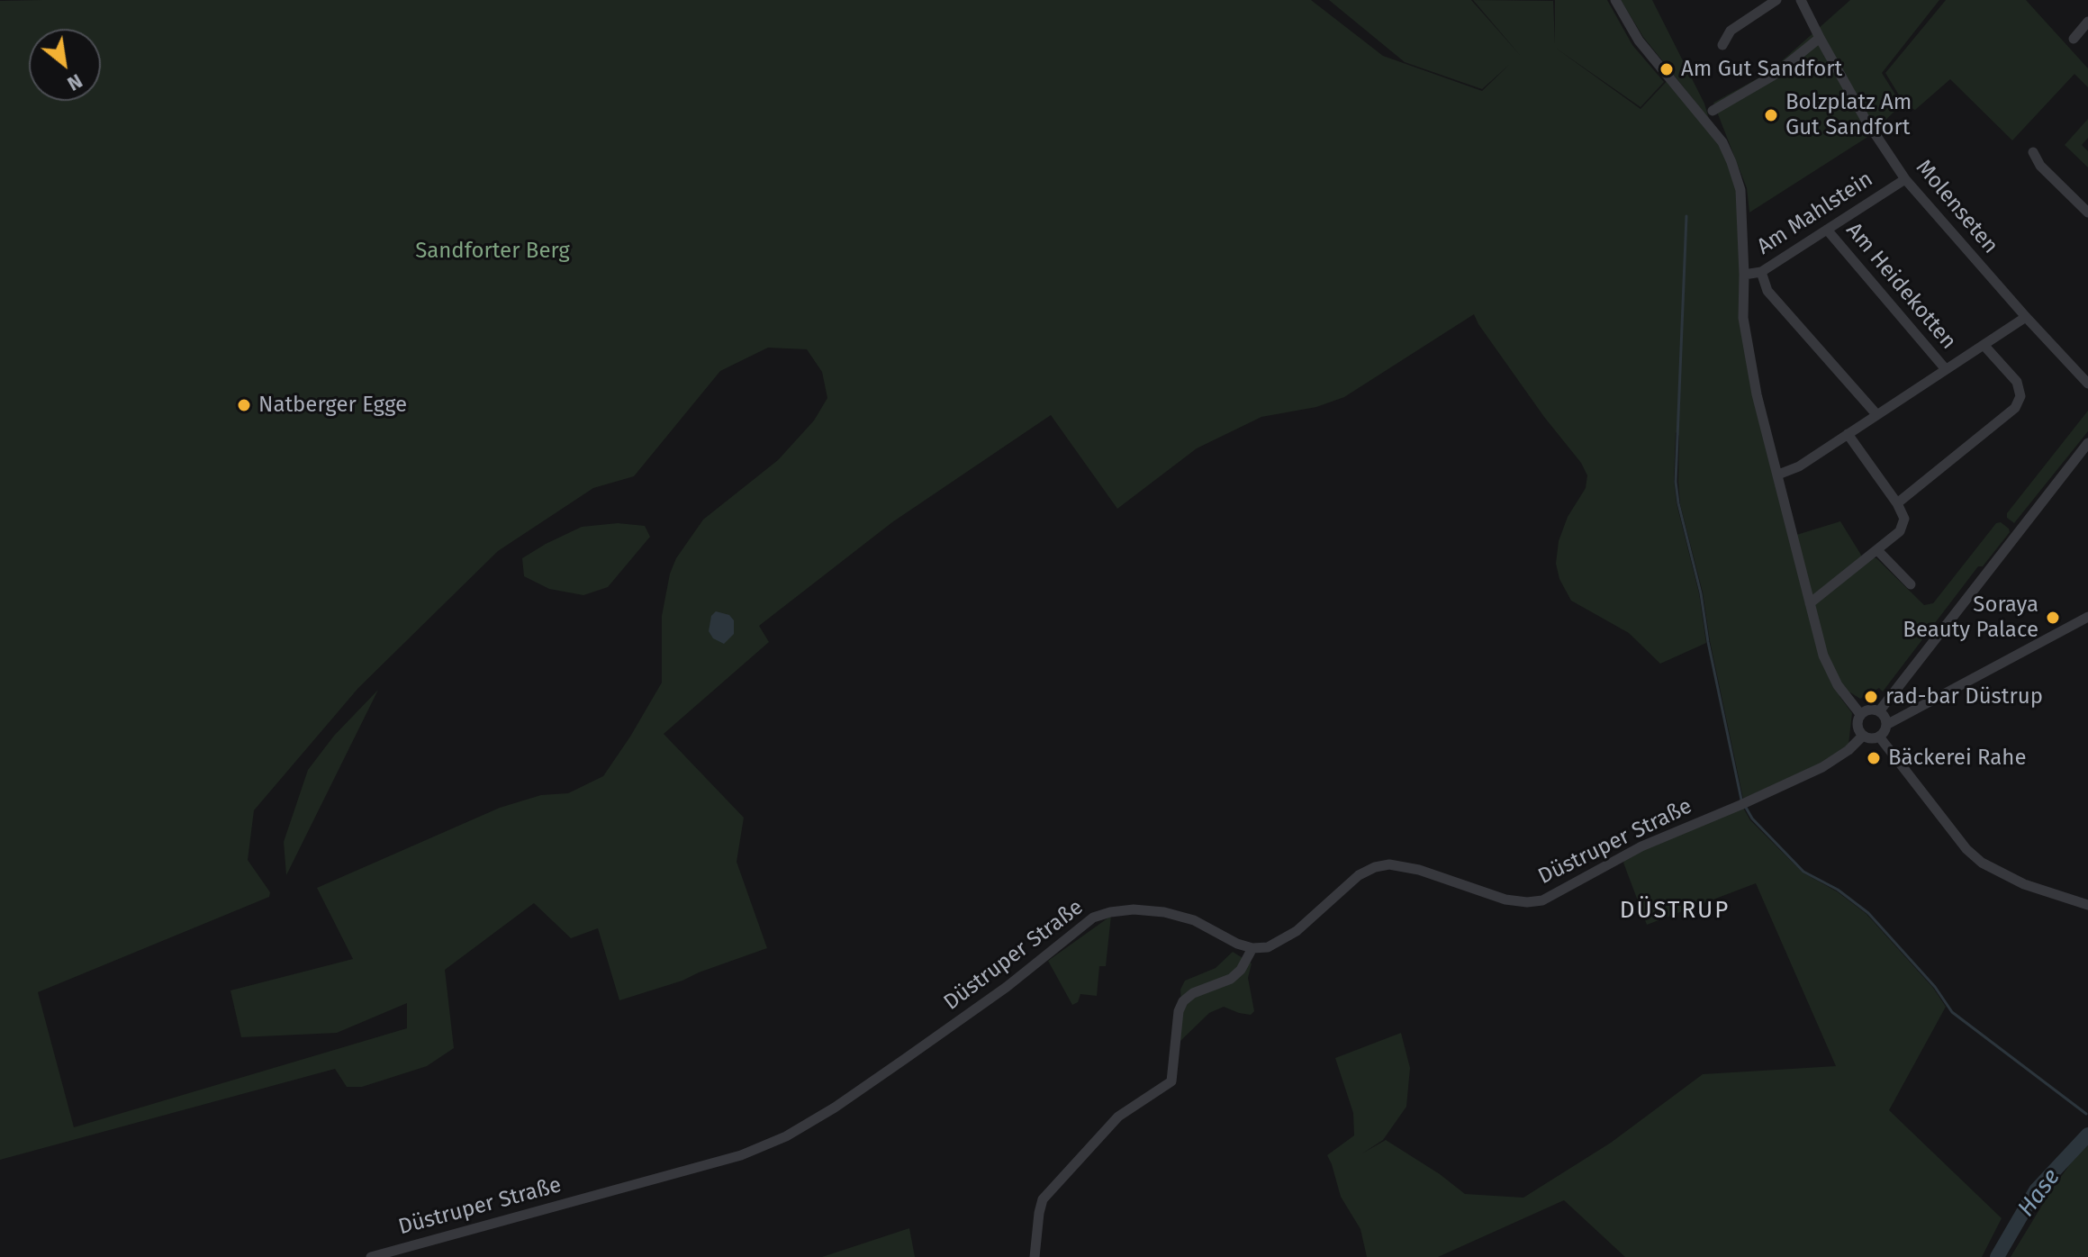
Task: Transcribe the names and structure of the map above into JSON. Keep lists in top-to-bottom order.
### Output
{
  "streets": {
    "street": [
      "Molenseten",
      "Am Mahlstein",
      "Am Heidekotten",
      "Düstruper Straße"
    ]
  },
  "crossings": [
    ["Molenseten", "Am Mahlstein"],
    ["Molenseten", "Am Heidekotten"],
    ["Am Mahlstein", "Am Heidekotten"]
  ],
  "districts": ["DÜSTRUP"],
  "water": ["Hase"],
  "parks": ["Sandforter Berg"],
  "places": [
    "Am Gut Sandfort",
    "Bolzplatz Am Gut Sandfort",
    "Natberger Egge",
    "Soraya Beauty Palace",
    "rad-bar Düstrup",
    "Bäckerei Rahe"
  ],
  "north": "bottom right"
}
